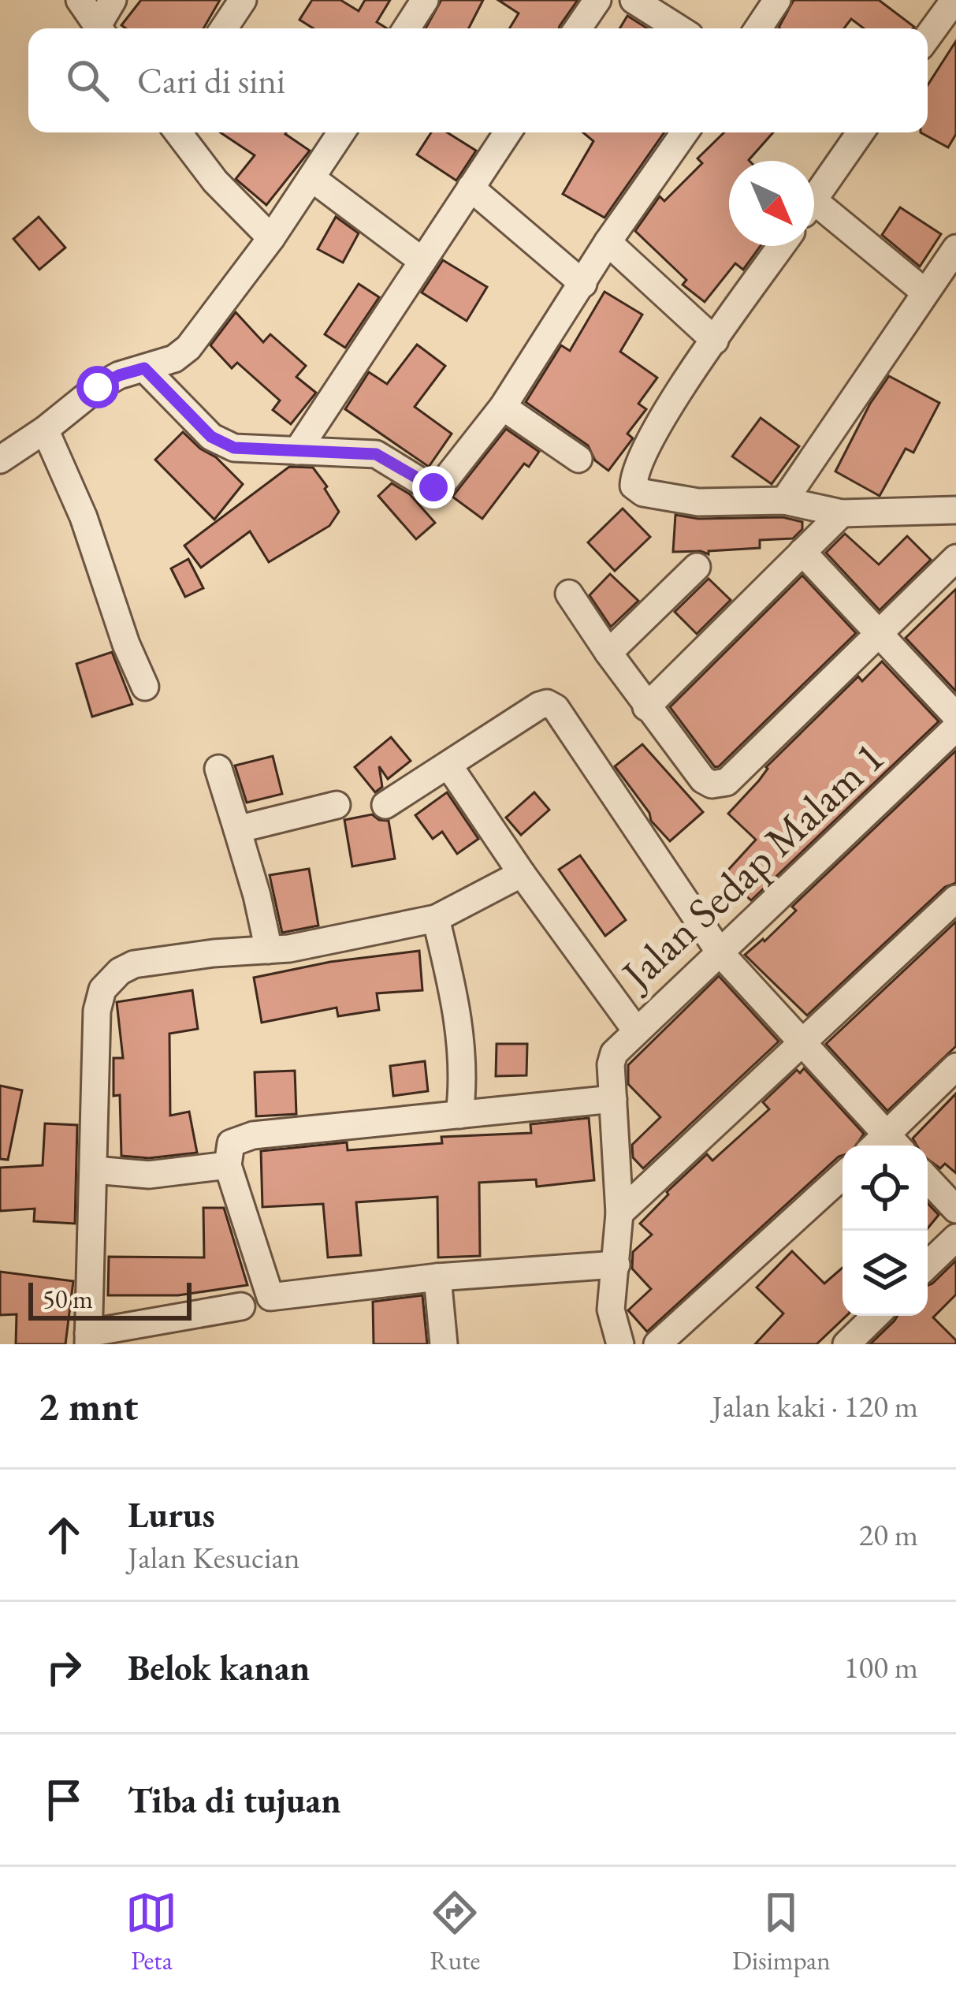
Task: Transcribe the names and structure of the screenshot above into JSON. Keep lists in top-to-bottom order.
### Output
{
  "streets": {
    "street": ["Jalan Sedap Malam 1"]
  },
  "scale_bar": "50 m",
  "north": "bottom right",
  "page": {
    "search": "Cari di sini",
    "scale": "50 m",
    "heading": ["2 mnt", "Jalan kaki · 120 m"],
    "list": [
      ["Lurus", "Jalan Kesucian", "20 m"],
      ["Belok kanan", "100 m"],
      "Tiba di tujuan"
    ],
    "nav": ["Peta", "Rute", "Disimpan"]
  }
}
